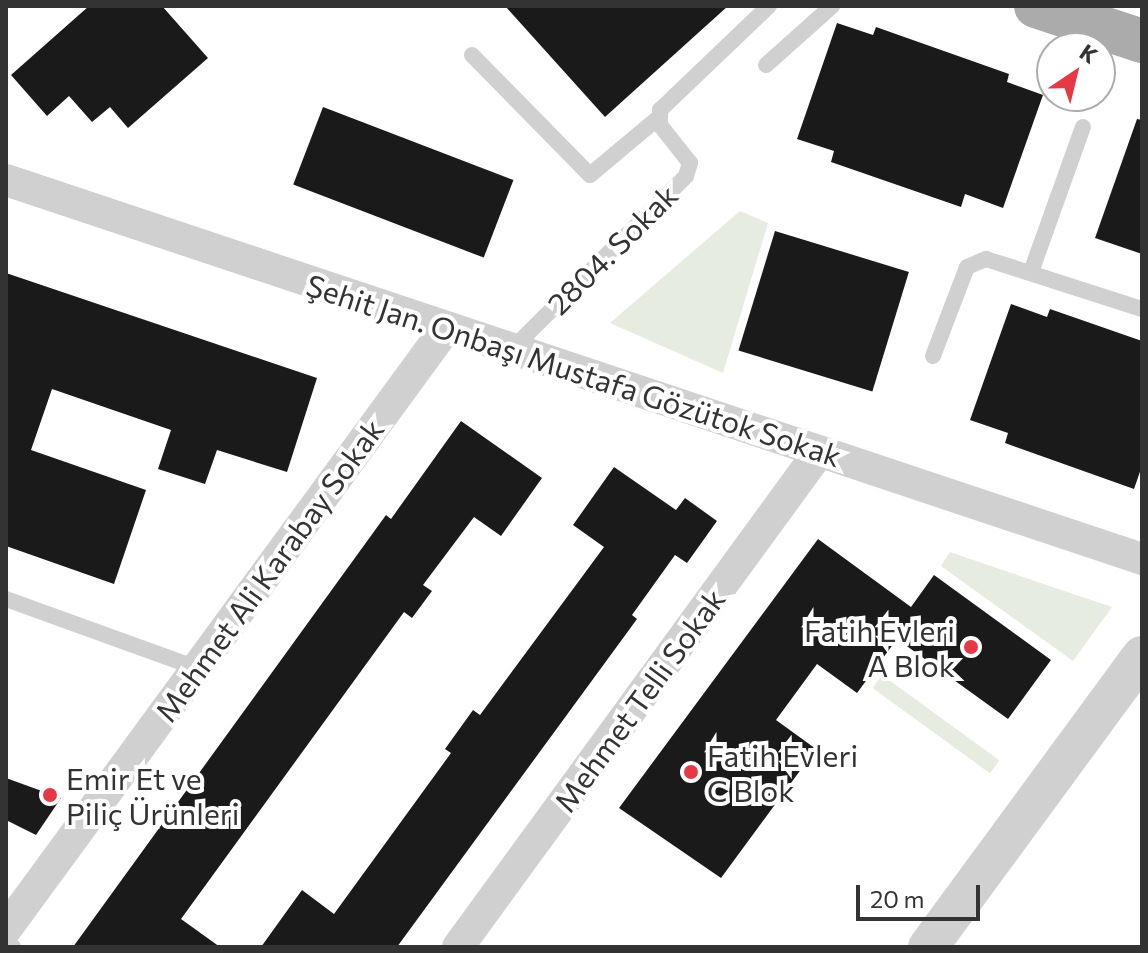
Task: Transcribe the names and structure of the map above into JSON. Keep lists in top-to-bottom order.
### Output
{
  "streets": {
    "street": ["Şehit Jan. Onbaşı Mustafa Gözütok Sokak", "Mehmet Ali Karabay Sokak", "Mehmet Telli Sokak"],
    "lane": ["2804. Sokak"]
  },
  "crossings": [
    ["2804. Sokak", "Şehit Jan. Onbaşı Mustafa Gözütok Sokak"],
    ["Şehit Jan. Onbaşı Mustafa Gözütok Sokak", "Mehmet Ali Karabay Sokak"],
    ["Şehit Jan. Onbaşı Mustafa Gözütok Sokak", "Mehmet Telli Sokak"]
  ],
  "places": ["Fatih Evleri A Blok", "Fatih Evleri C Blok", "Emir Et ve Piliç Ürünleri"],
  "scale_bar": "20 m",
  "north": "top right"
}
